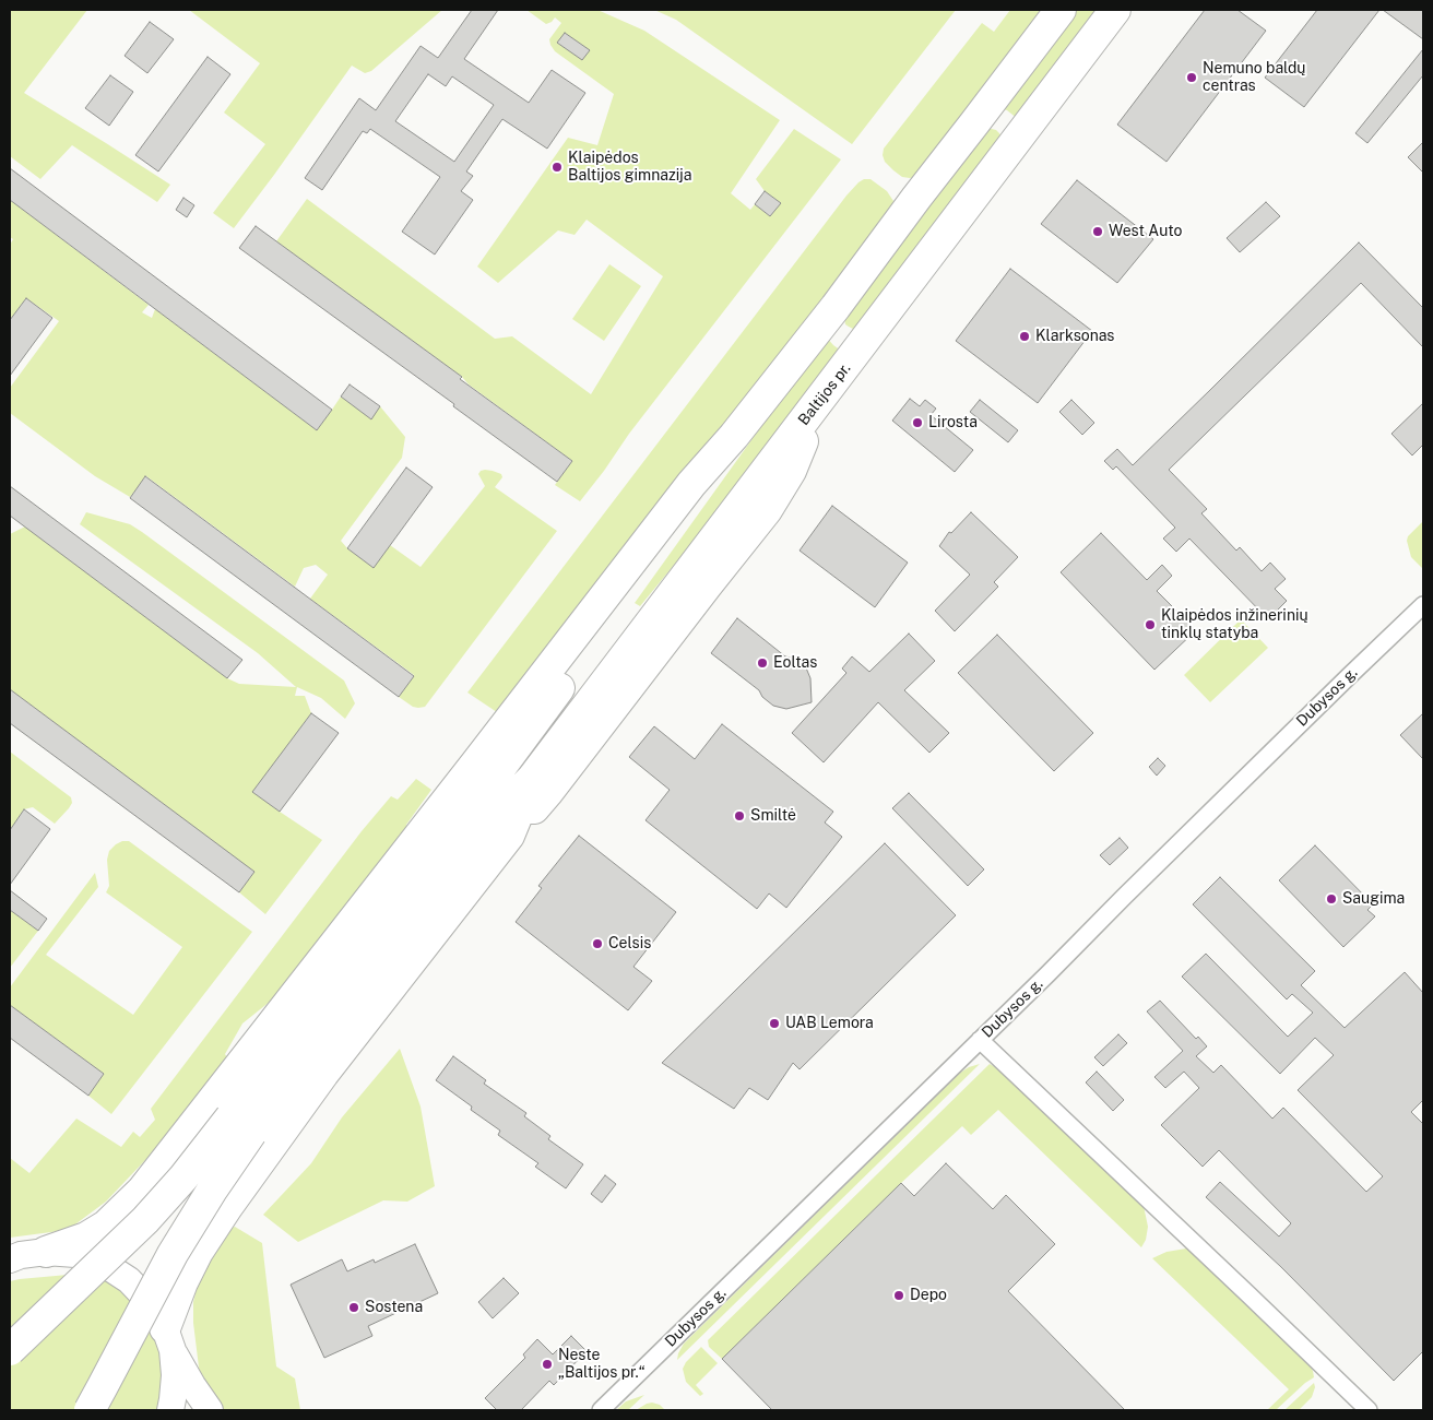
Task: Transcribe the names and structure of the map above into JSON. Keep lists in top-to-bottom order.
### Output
{
  "streets": {
    "highway": ["Baltijos pr."],
    "street": ["Dubysos g."]
  },
  "places": [
    "Nemuno baldų centras",
    "Klaipėdos Baltijos gimnazija",
    "West Auto",
    "Klarksonas",
    "Lirosta",
    "Klaipėdos inžinerinių tinklų statyba",
    "Eoltas",
    "Smiltė",
    "Saugima",
    "Celsis",
    "UAB Lemora",
    "Depo",
    "Sostena",
    "Neste „Baltijos pr.“"
  ]
}
